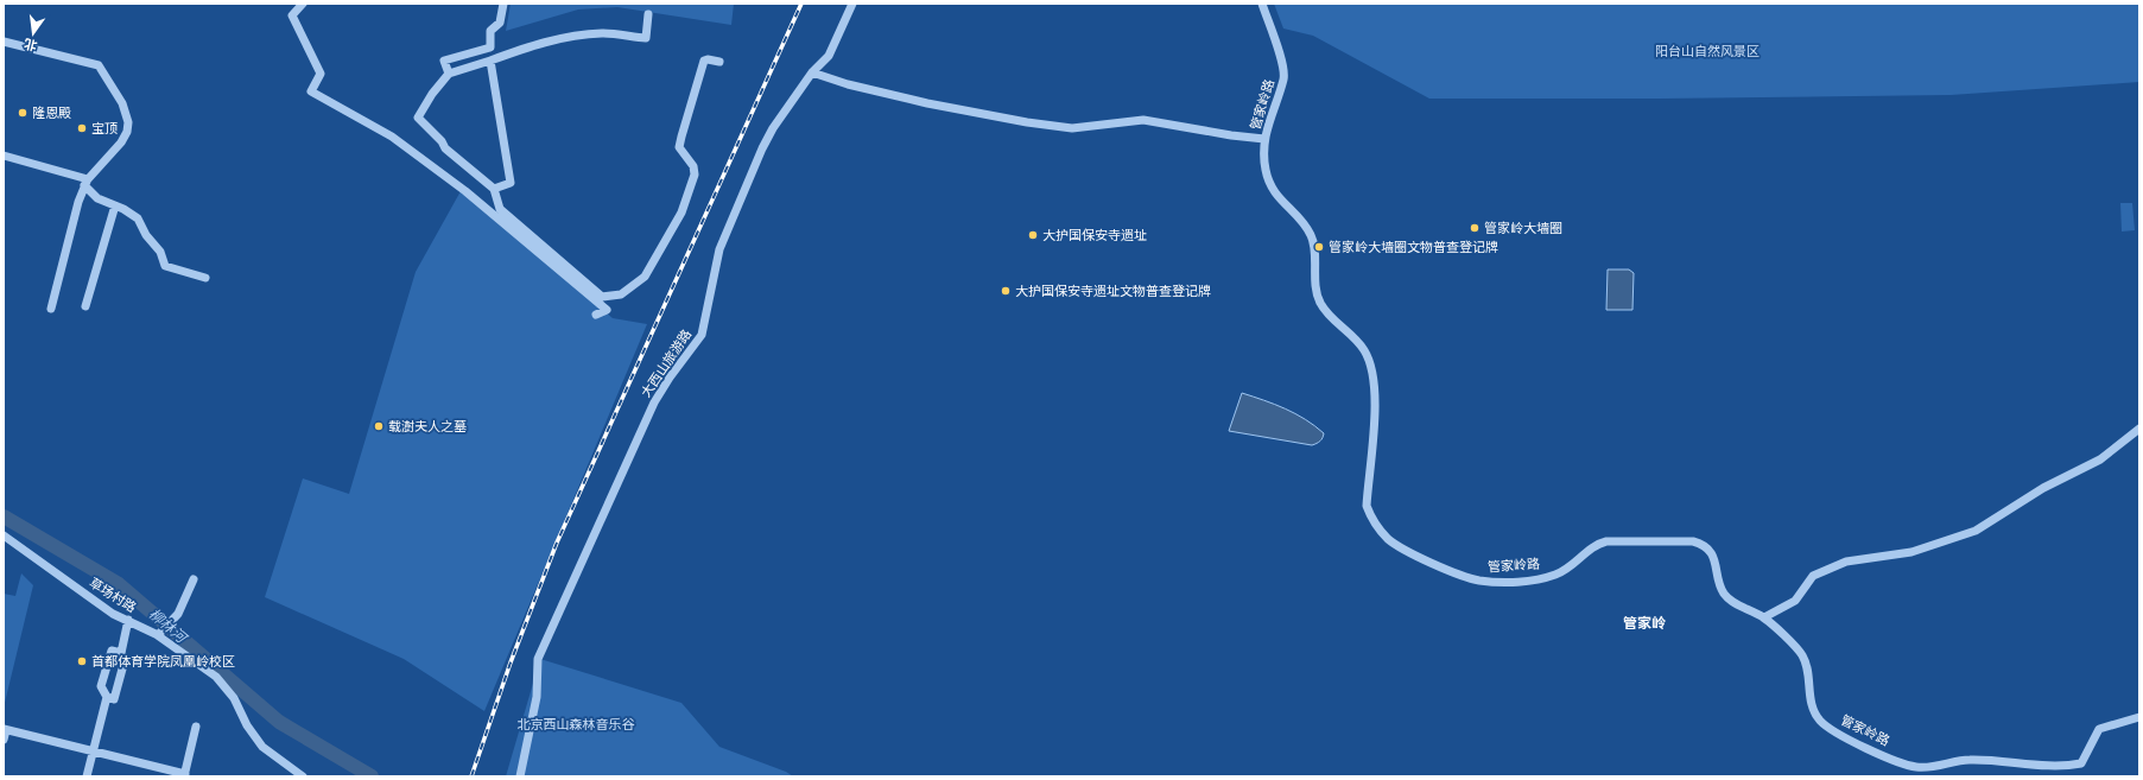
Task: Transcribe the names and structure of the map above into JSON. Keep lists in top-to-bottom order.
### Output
{
  "streets": {
    "street": ["管家岭路", "大西山旅游路", "草场村路"]
  },
  "districts": ["管家岭"],
  "water": ["柳林河"],
  "parks": ["阳台山自然风景区", "北京西山森林音乐谷"],
  "places": [
    "隆恩殿",
    "宝顶",
    "管家岭大墙圈",
    "大护国保安寺遗址",
    "管家岭大墙圈文物普查登记牌",
    "大护国保安寺遗址文物普查登记牌",
    "载澍夫人之墓",
    "首都体育学院凤凰岭校区"
  ],
  "north": "bottom"
}
